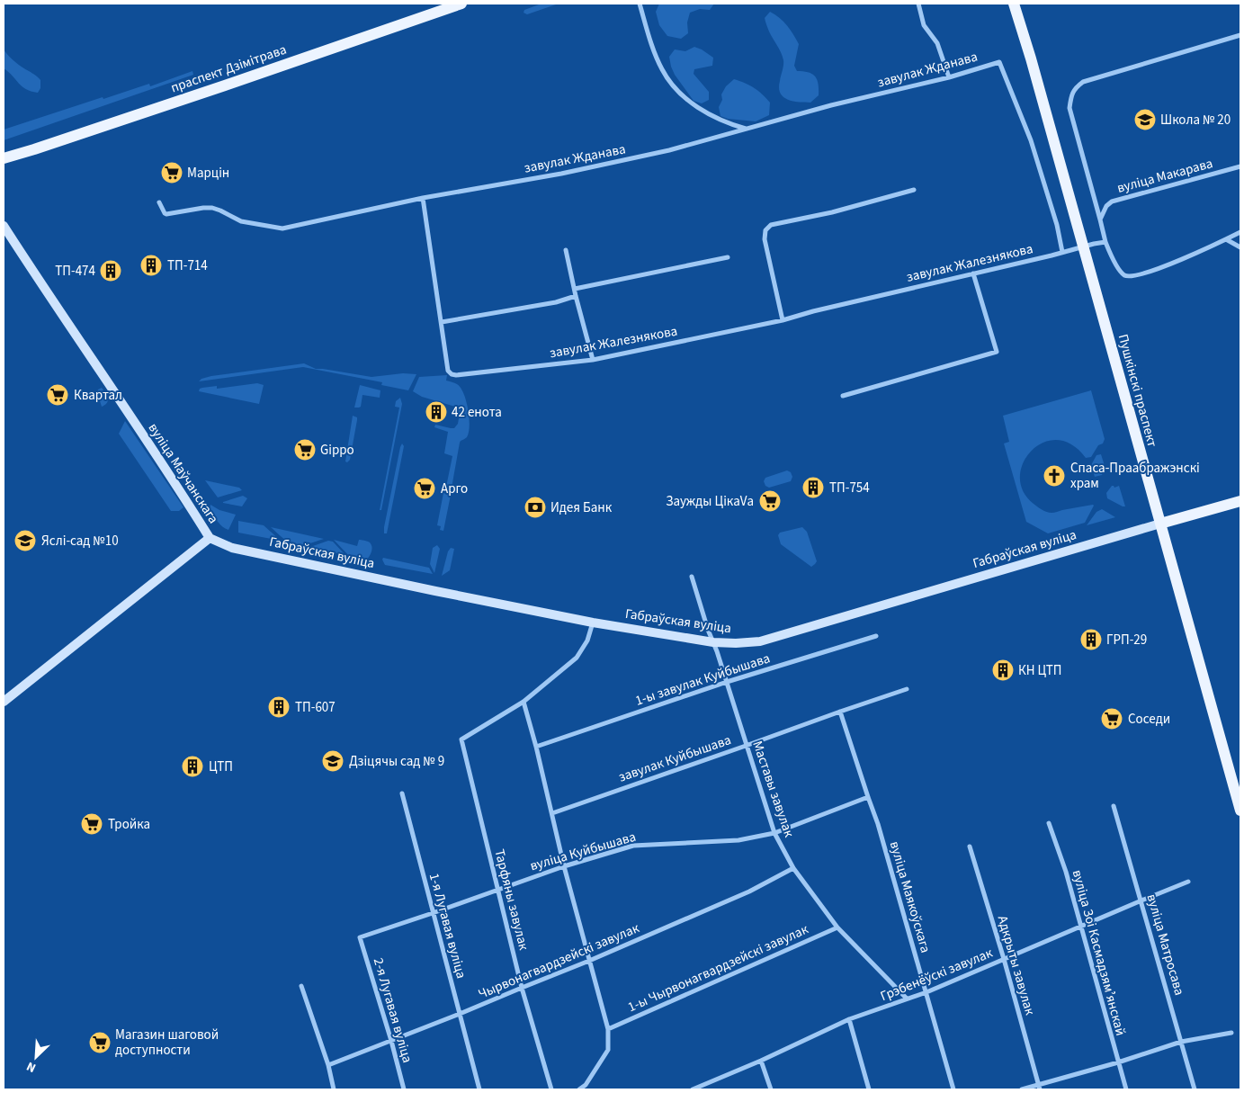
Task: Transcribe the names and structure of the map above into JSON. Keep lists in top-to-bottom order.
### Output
{
  "streets": {
    "main road": [
      "праспект Дзімітрава",
      "Пушкінскі праспект",
      "вуліца Маўчанскага",
      "Габраўская вуліца"
    ],
    "street": [
      "завулак Жданава",
      "вуліца Макарава",
      "завулак Жалезнякова",
      "1-ы завулак Куйбышава",
      "завулак Куйбышава",
      "Маставы завулак",
      "вуліца Куйбышава",
      "вуліца Маякоўскага",
      "Тарфяны завулак",
      "1-я Лугавая вуліца",
      "вуліца Матросава",
      "вуліца Зоі Касмадзямʼянскай",
      "Чырвонагвардзейскі завулак",
      "Адкрыты завулак",
      "1-ы Чырвонагвардзейскі завулак",
      "Грэбенёўскі завулак",
      "2-я Лугавая вуліца"
    ]
  },
  "crossings": [
    ["завулак Жданава", "завулак Жалезнякова"],
    ["завулак Жалезнякова", "Пушкінскі праспект"],
    ["Пушкінскі праспект", "Габраўская вуліца"],
    ["вуліца Маўчанскага", "Габраўская вуліца"],
    ["Габраўская вуліца", "Маставы завулак"],
    ["1-ы завулак Куйбышава", "Маставы завулак"],
    ["завулак Куйбышава", "Маставы завулак"],
    ["завулак Куйбышава", "вуліца Маякоўскага"],
    ["Маставы завулак", "вуліца Куйбышава"],
    ["Маставы завулак", "Чырвонагвардзейскі завулак"],
    ["Маставы завулак", "1-ы Чырвонагвардзейскі завулак"],
    ["Маставы завулак", "Грэбенёўскі завулак"],
    ["вуліца Куйбышава", "вуліца Маякоўскага"],
    ["вуліца Куйбышава", "Тарфяны завулак"],
    ["вуліца Куйбышава", "1-я Лугавая вуліца"],
    ["вуліца Куйбышава", "2-я Лугавая вуліца"],
    ["вуліца Маякоўскага", "Грэбенёўскі завулак"],
    ["Тарфяны завулак", "Чырвонагвардзейскі завулак"],
    ["1-я Лугавая вуліца", "Чырвонагвардзейскі завулак"],
    ["вуліца Матросава", "Грэбенёўскі завулак"],
    ["вуліца Зоі Касмадзямʼянскай", "Грэбенёўскі завулак"],
    ["Чырвонагвардзейскі завулак", "2-я Лугавая вуліца"],
    ["Адкрыты завулак", "Грэбенёўскі завулак"]
  ],
  "places": {
    "school or university": ["Школа № 20", "Яслі-сад №10", "Дзіцячы сад № 9"],
    "supermarket": [
      "Марцін",
      "Квартал",
      "Gippo",
      "Арго",
      "Заужды ЦікаVа",
      "Соседи",
      "Тройка",
      "Магазин шаговой доступности"
    ],
    "building": [
      "ТП-714",
      "ТП-474",
      "42 енота",
      "ТП-754",
      "ГРП-29",
      "КН ЦТП",
      "ТП-607",
      "ЦТП"
    ],
    "church": ["Спаса-Праабражэнскі храм"],
    "bank": ["Идея Банк"]
  },
  "north": "bottom left"
}
